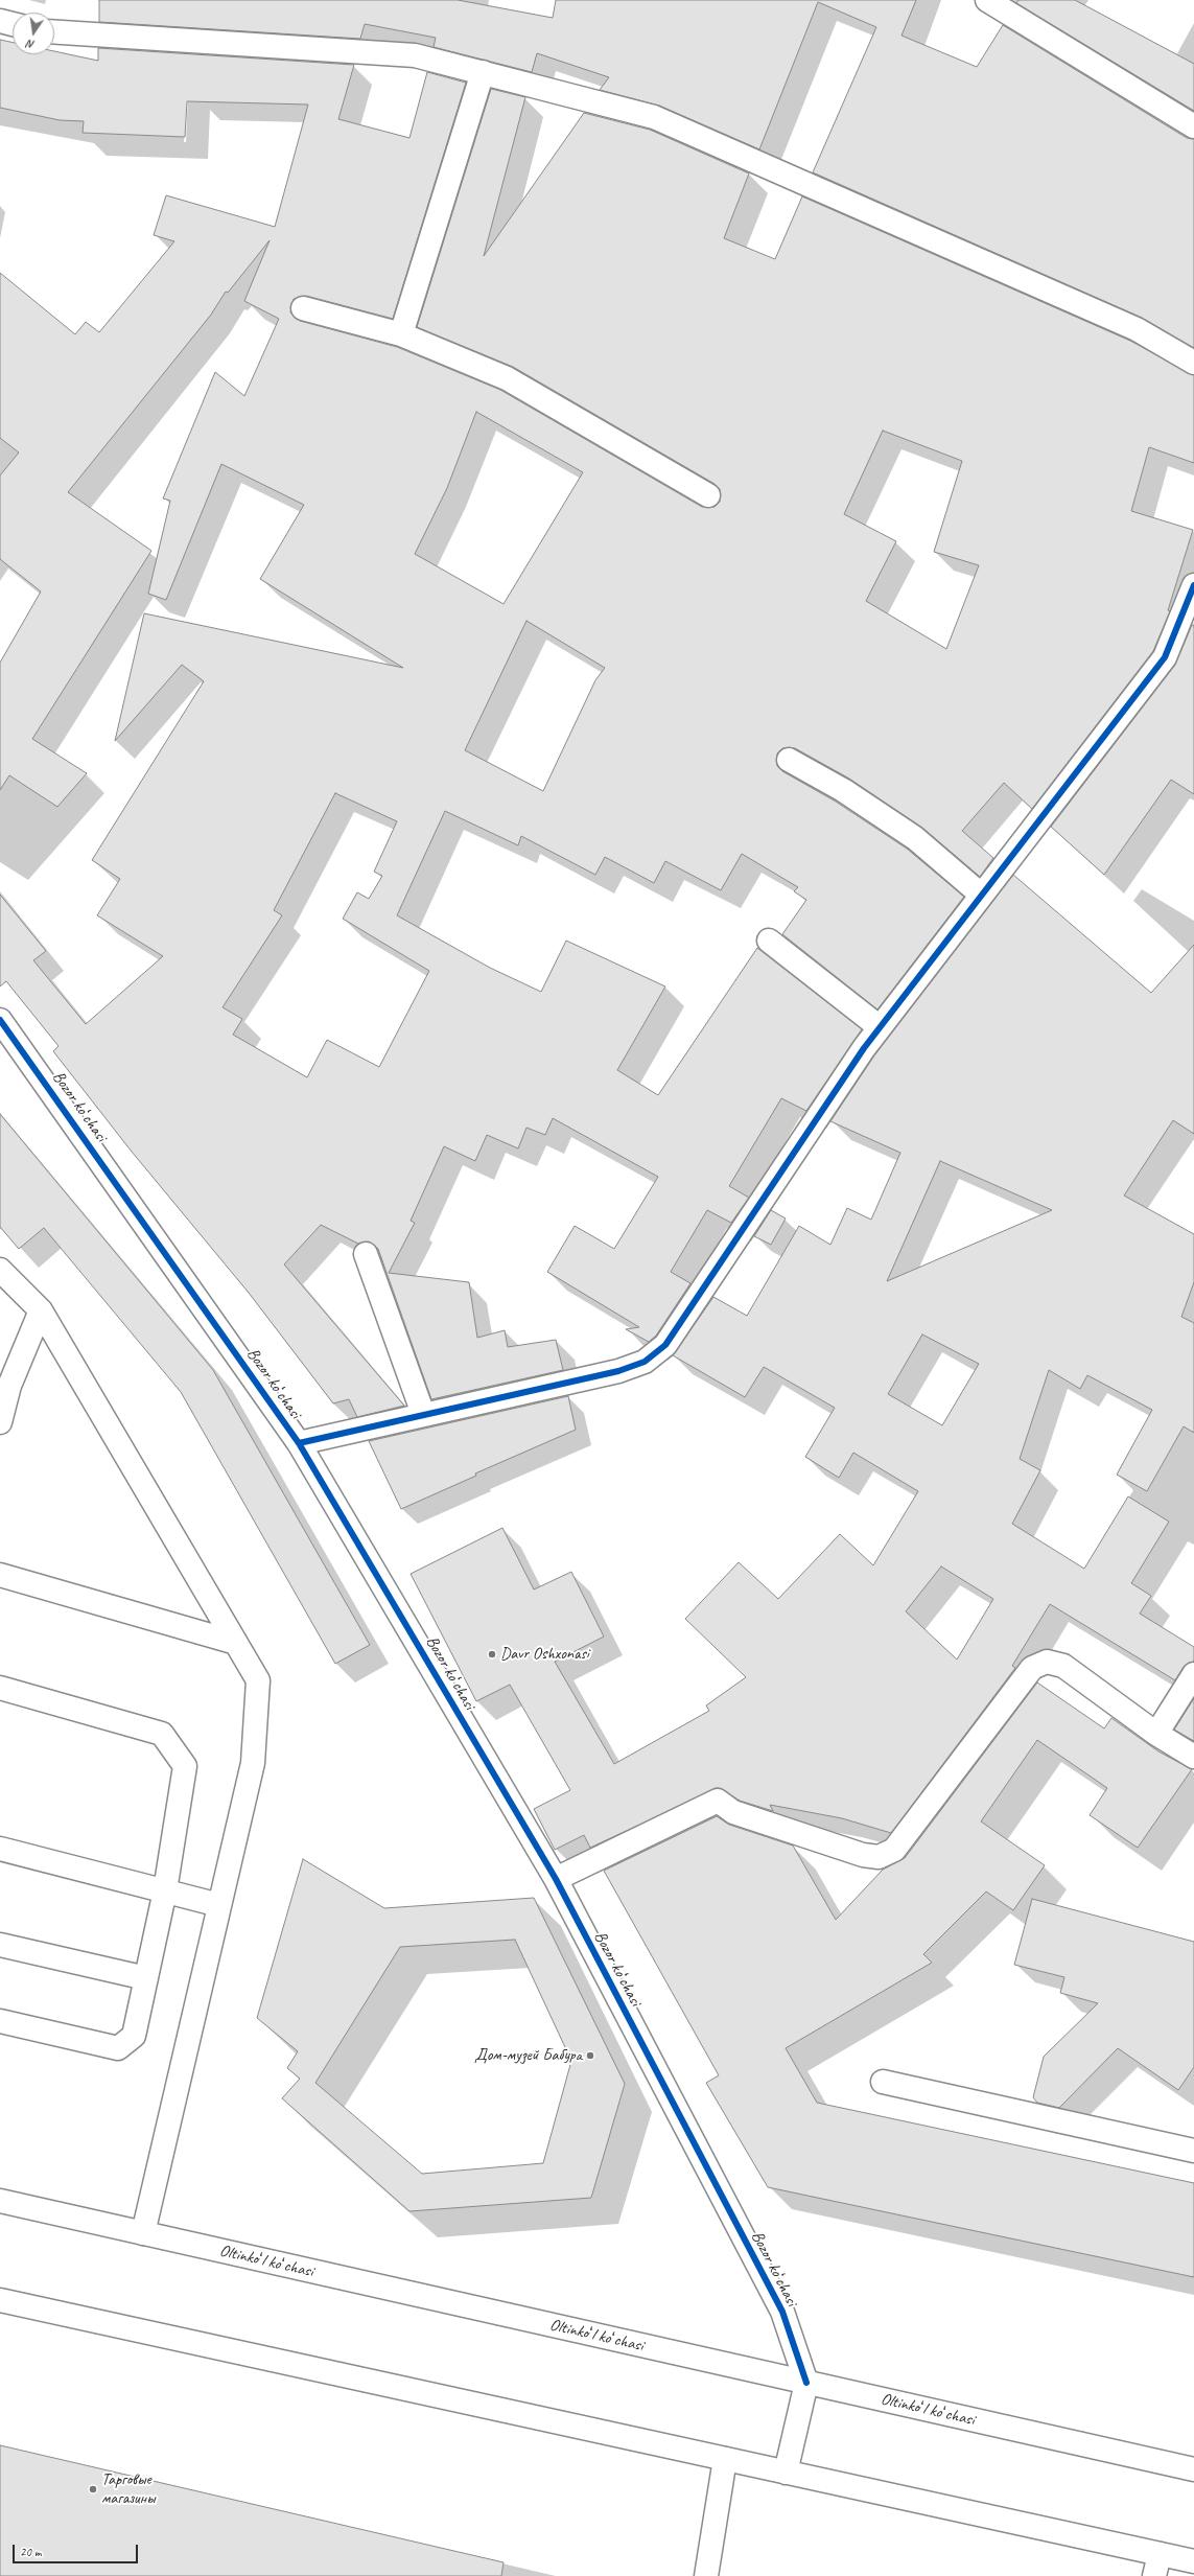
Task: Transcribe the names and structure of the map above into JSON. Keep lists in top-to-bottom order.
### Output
{
  "streets": {
    "street": ["Bozor koʻchasi", "Oltinkoʻl koʻchasi"]
  },
  "crossings": [
    ["Bozor koʻchasi", "Oltinkoʻl koʻchasi"]
  ],
  "places": ["Davr Oshxonasi", "Дом-музей Бабура", "Тарговые магазины"],
  "scale_bar": "20 m",
  "north": "bottom"
}
